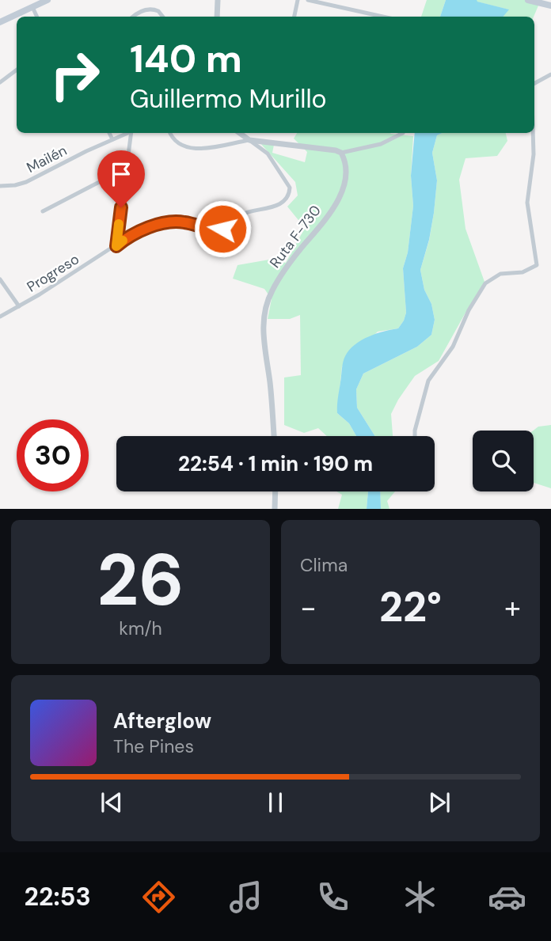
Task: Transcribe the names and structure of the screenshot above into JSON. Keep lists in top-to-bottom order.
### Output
{
  "streets": {
    "street": ["Mailén", "Ruta F-730", "Progreso"]
  },
  "page": {
    "turn": ["140 m", "Guillermo Murillo"],
    "limit": "30",
    "trip": "22:54 · 1 min · 190 m",
    "tile": [
      ["26", "km/h"],
      "Clima"
    ],
    "heat": ["−", "22°", "+"],
    "song": ["Afterglow", "The Pines"],
    "tabs": "22:53"
  }
}
